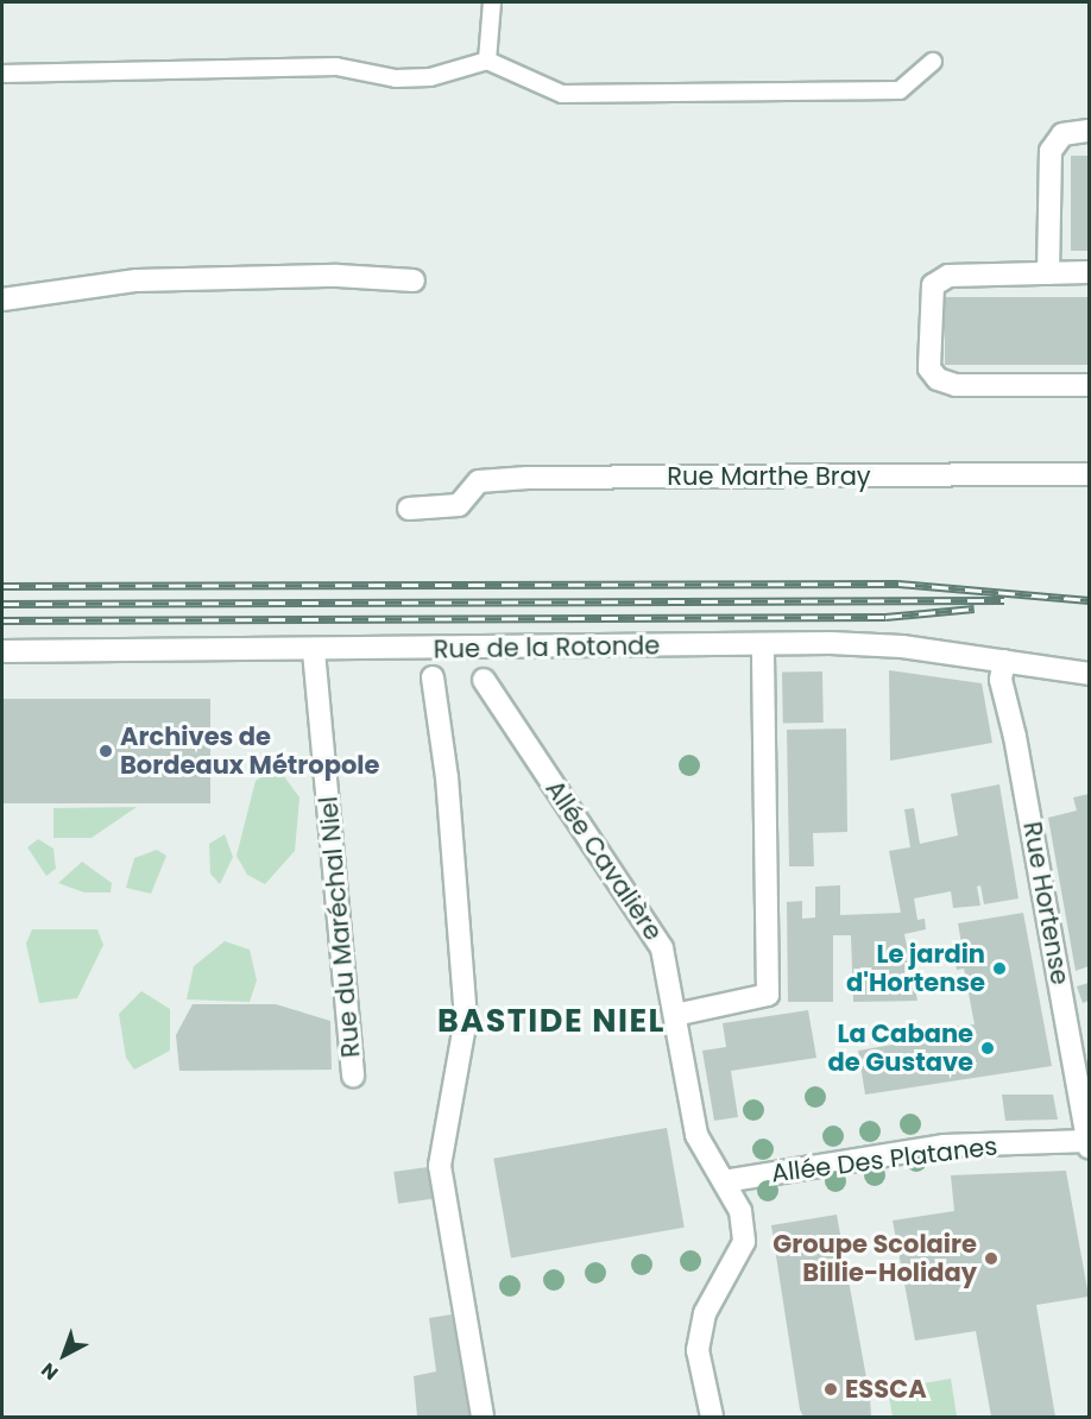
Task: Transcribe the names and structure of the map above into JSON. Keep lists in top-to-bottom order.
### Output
{
  "streets": {
    "street": [
      "Rue Marthe Bray",
      "Rue de la Rotonde",
      "Allée Cavalière",
      "Rue Hortense",
      "Rue du Maréchal Niel",
      "Allée Des Platanes"
    ]
  },
  "crossings": [
    ["Rue de la Rotonde", "Rue Hortense"],
    ["Rue de la Rotonde", "Rue du Maréchal Niel"],
    ["Allée Cavalière", "Allée Des Platanes"],
    ["Rue Hortense", "Allée Des Platanes"]
  ],
  "districts": ["BASTIDE NIEL"],
  "places": [
    "Archives de Bordeaux Métropole",
    "Le jardin d'Hortense",
    "La Cabane de Gustave",
    "Groupe Scolaire Billie-Holiday",
    "ESSCA"
  ],
  "north": "bottom left"
}
